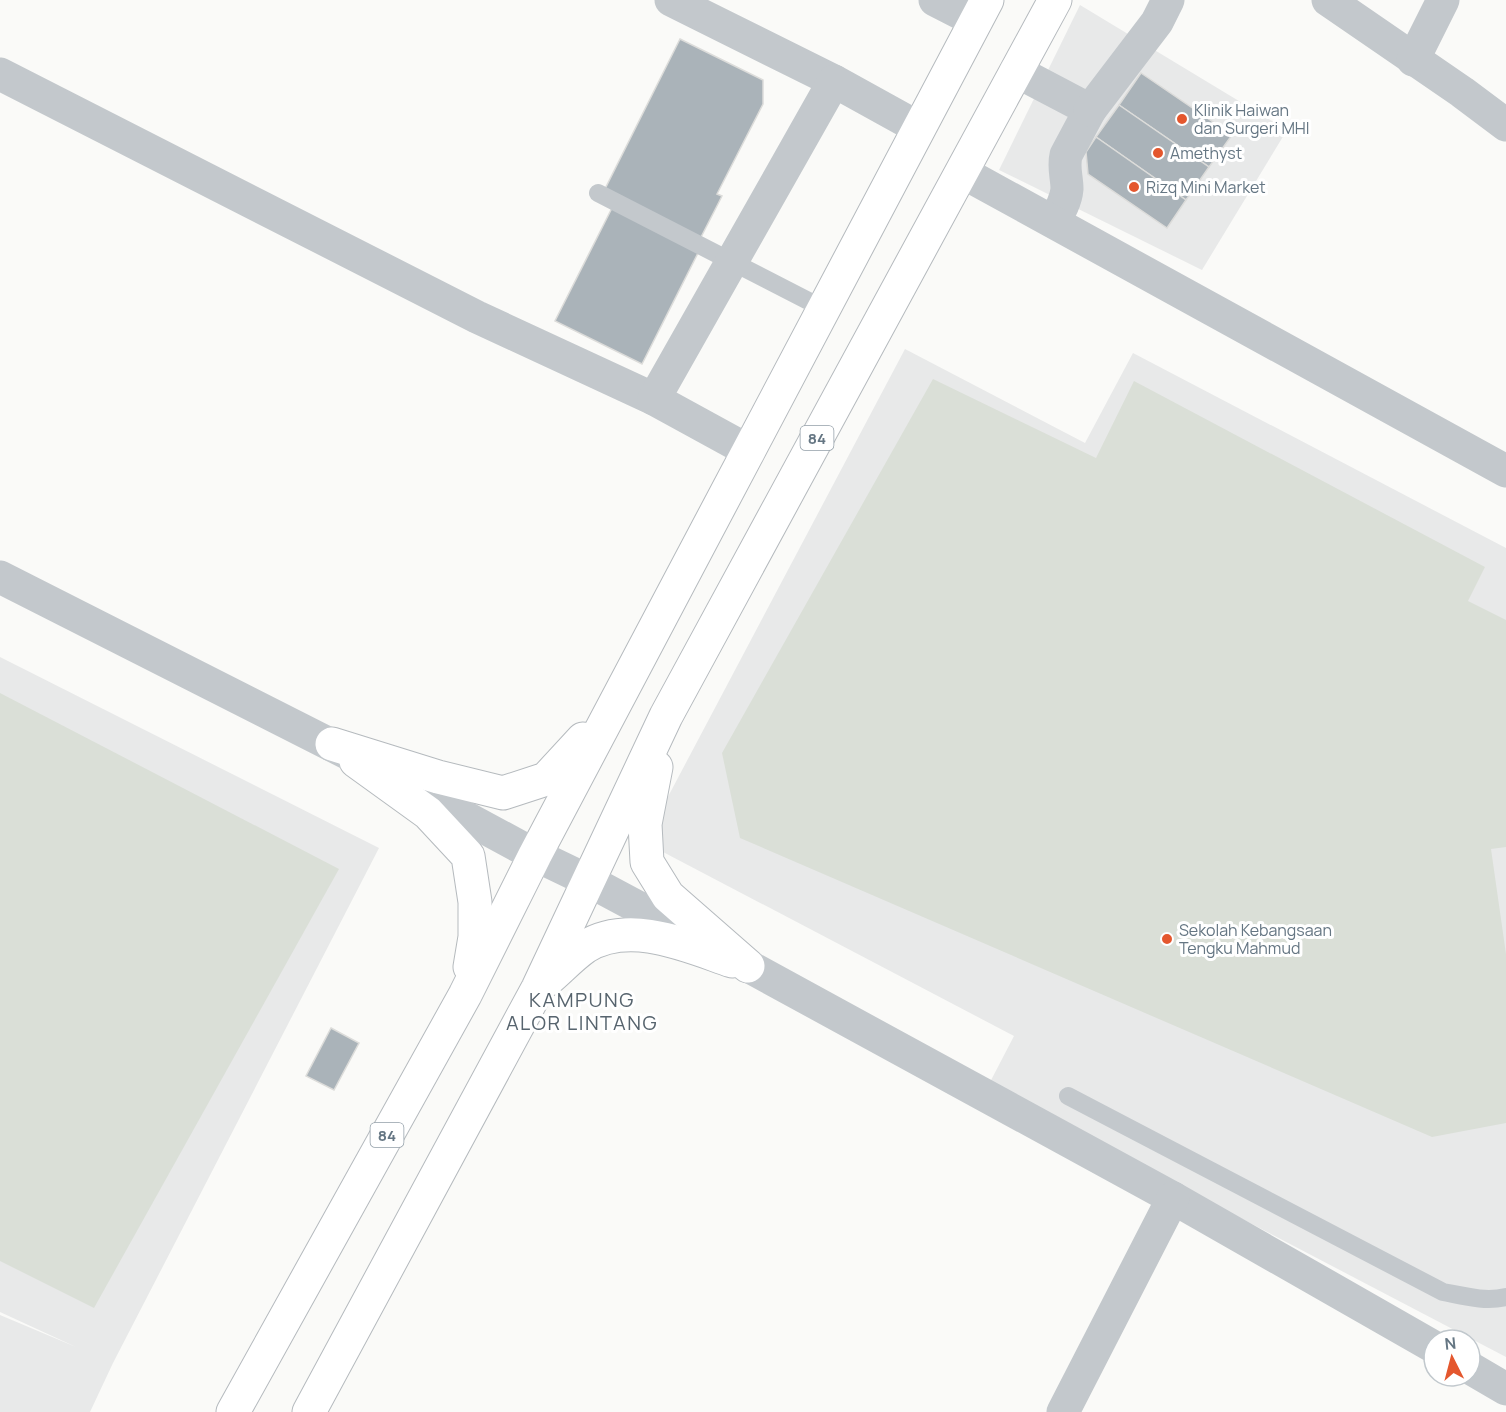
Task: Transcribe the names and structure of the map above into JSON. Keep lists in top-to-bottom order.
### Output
{
  "streets": {
    "main road": ["84"]
  },
  "districts": ["KAMPUNG ALOR LINTANG"],
  "places": [
    "Klinik Haiwan dan Surgeri MHI",
    "Amethyst",
    "Rizq Mini Market",
    "Sekolah Kebangsaan Tengku Mahmud"
  ],
  "north": "top"
}
